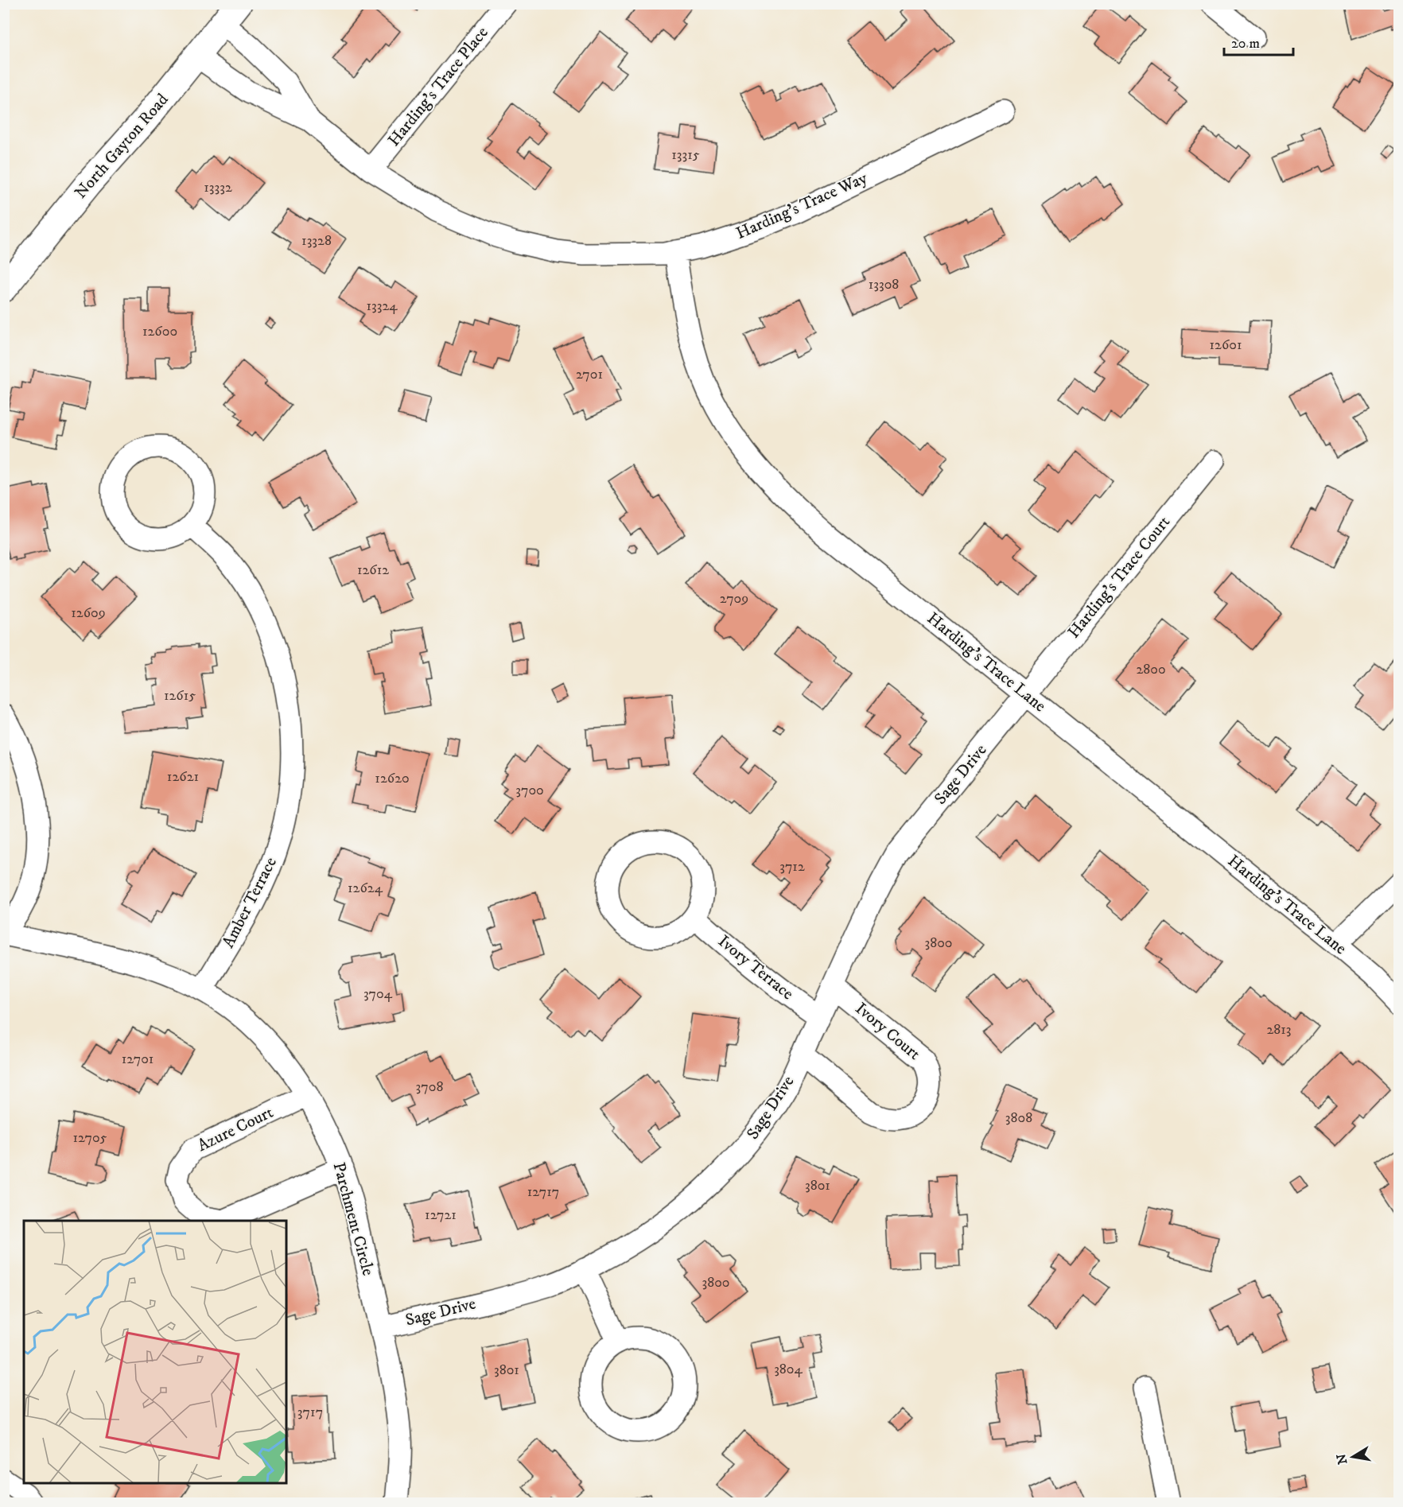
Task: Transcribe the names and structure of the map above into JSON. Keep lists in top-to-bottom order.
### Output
{
  "streets": {
    "street": [
      "Harding's Trace Place",
      "North Gayton Road",
      "Harding's Trace Way",
      "Harding's Trace Court",
      "Harding's Trace Lane",
      "Sage Drive",
      "Amber Terrace",
      "Ivory Terrace",
      "Ivory Court",
      "Azure Court",
      "Parchment Circle"
    ]
  },
  "crossings": [
    ["Harding's Trace Place", "Harding's Trace Way"],
    ["North Gayton Road", "Harding's Trace Way"],
    ["Harding's Trace Way", "Harding's Trace Lane"],
    ["Harding's Trace Court", "Harding's Trace Lane"],
    ["Harding's Trace Court", "Sage Drive"],
    ["Harding's Trace Lane", "Sage Drive"],
    ["Sage Drive", "Ivory Terrace"],
    ["Sage Drive", "Ivory Court"],
    ["Sage Drive", "Parchment Circle"],
    ["Amber Terrace", "Parchment Circle"],
    ["Azure Court", "Parchment Circle"]
  ],
  "house_numbers": [
    "13315",
    "13332",
    "13328",
    "13308",
    "13324",
    "12600",
    "12601",
    "2701",
    "12612",
    "2709",
    "12609",
    "2800",
    "12615",
    "12621",
    "12620",
    "3700",
    "3712",
    "12624",
    "3800",
    "3704",
    "2813",
    "12701",
    "3708",
    "3808",
    "12705",
    "3801",
    "12717",
    "12721",
    "3800",
    "3804",
    "3801",
    "3717"
  ],
  "scale_bar": "20 m",
  "north": "left"
}
